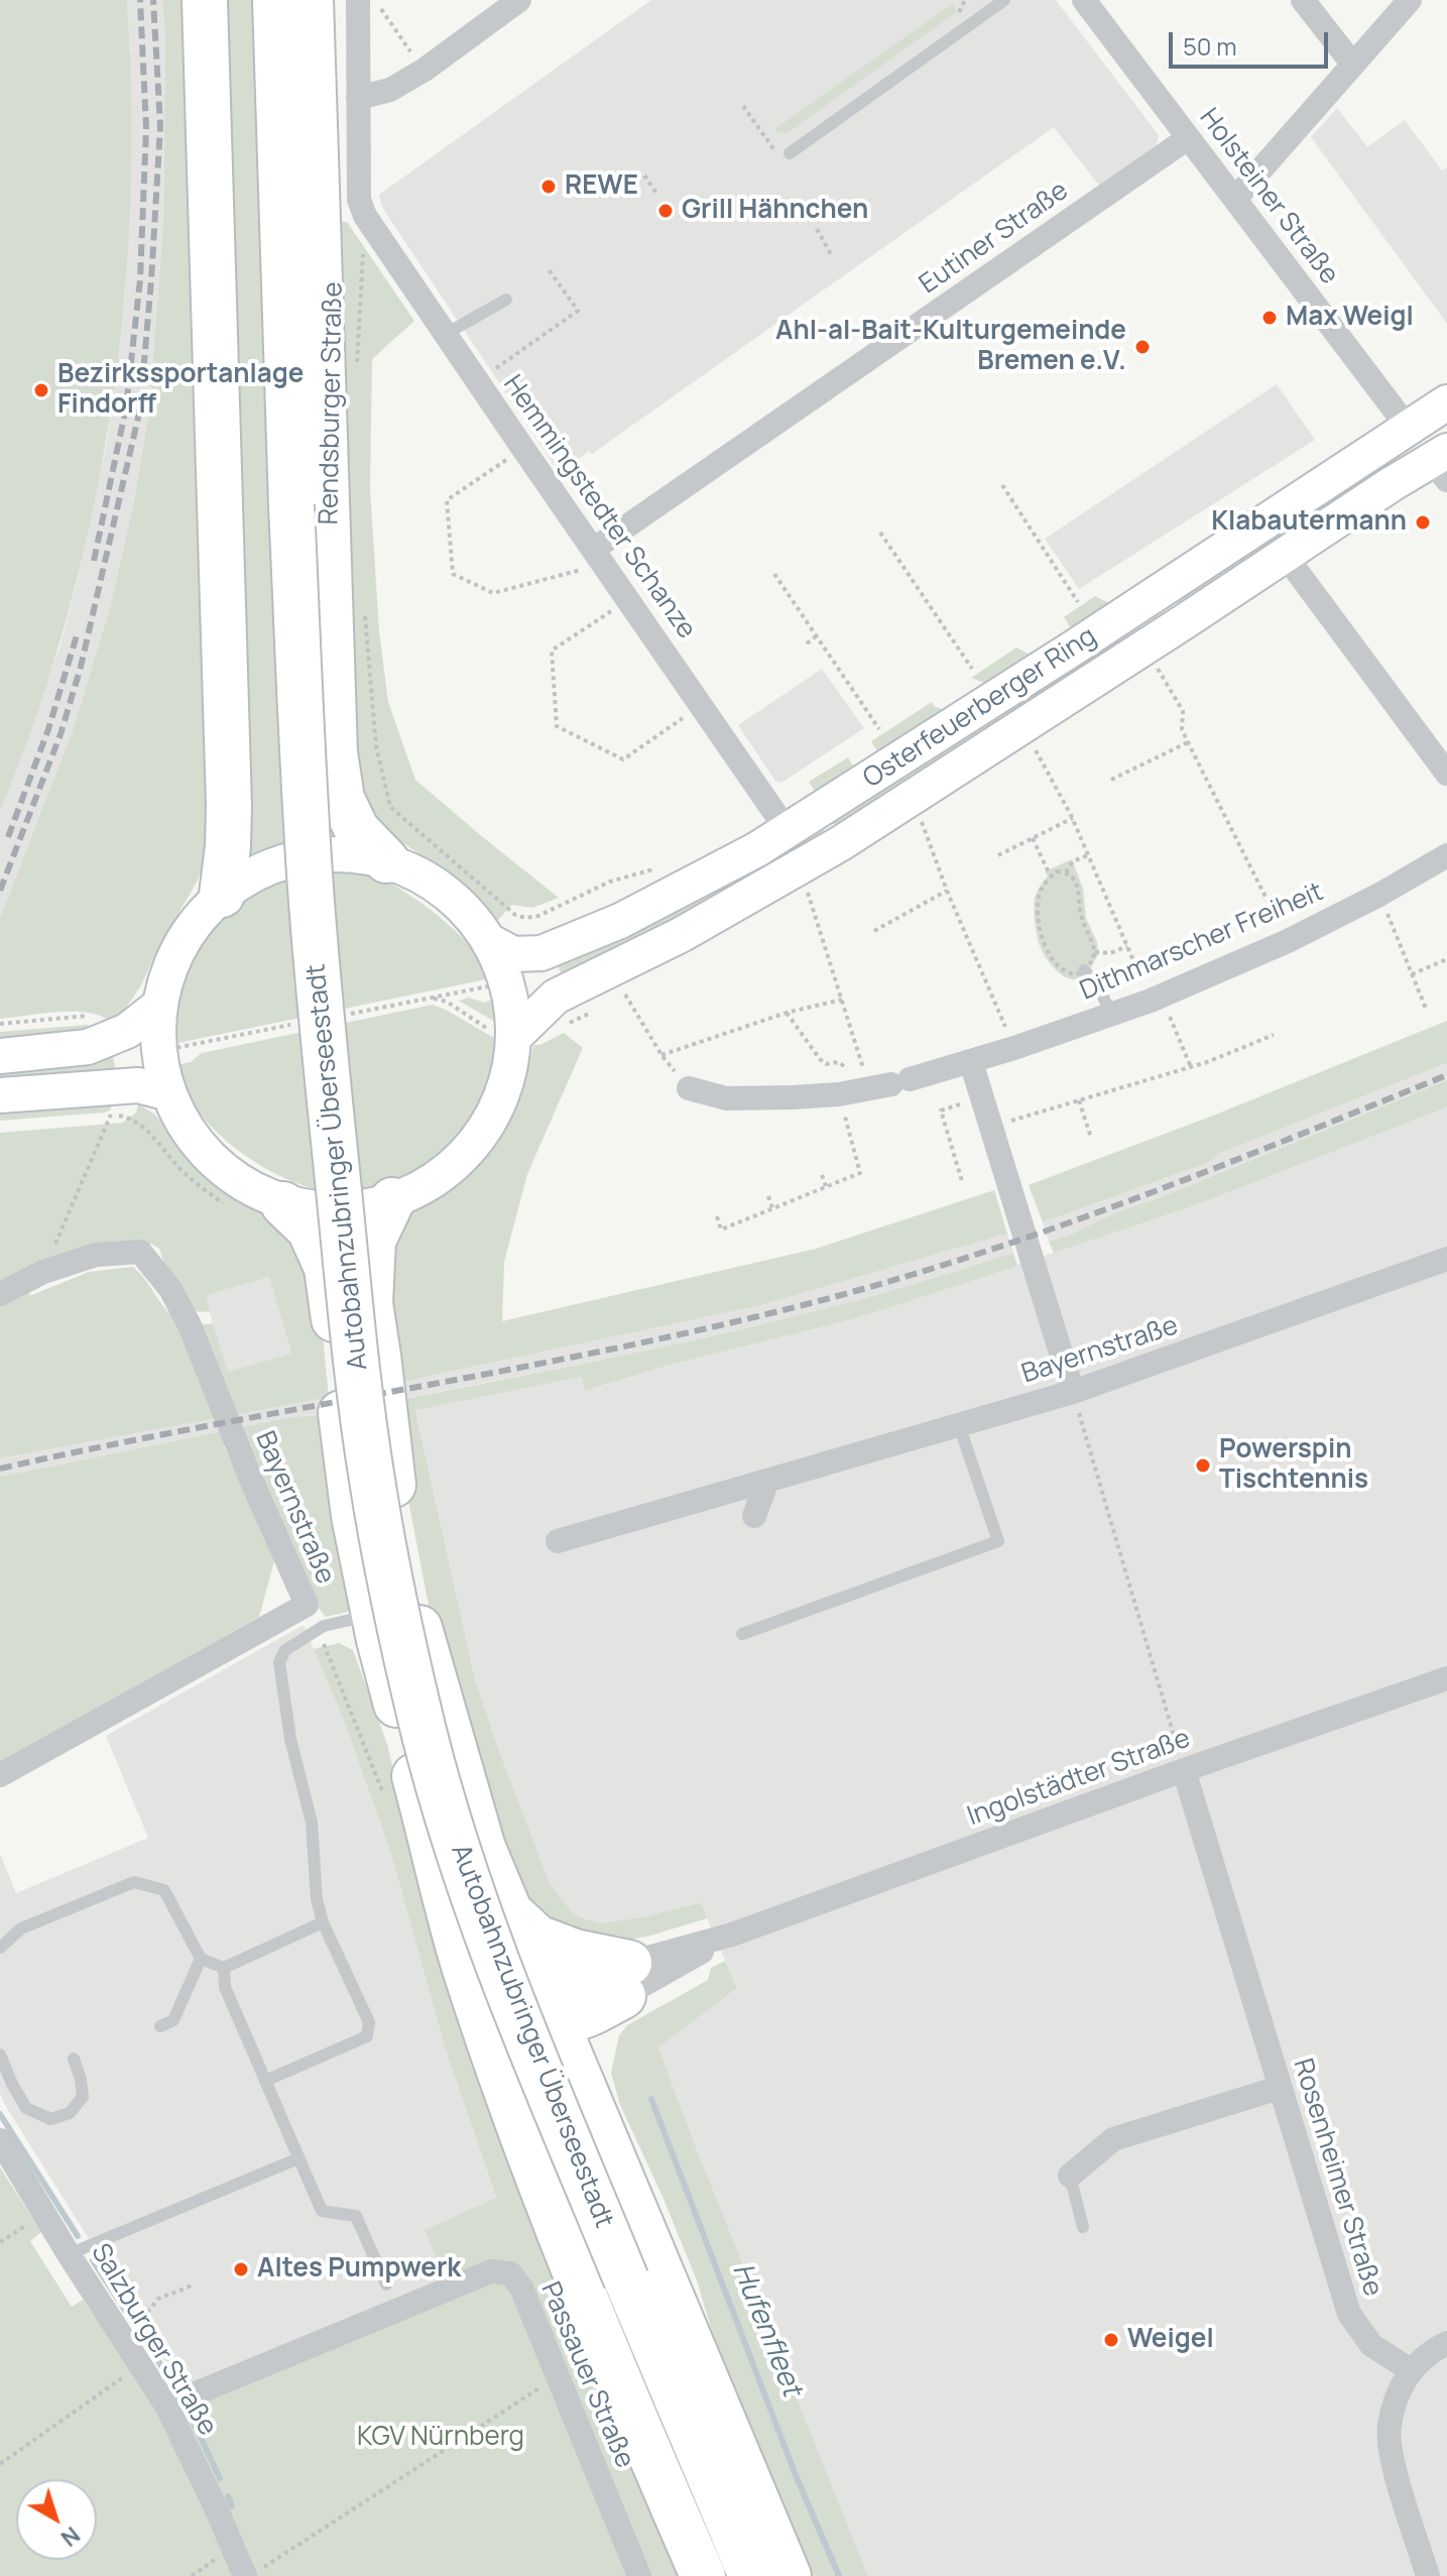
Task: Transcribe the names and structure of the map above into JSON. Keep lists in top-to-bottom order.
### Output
{
  "streets": {
    "highway": ["Autobahnzubringer Überseestadt"],
    "main road": ["Osterfeuerberger Ring"],
    "street": [
      "Holsteiner Straße",
      "Eutiner Straße",
      "Hemmingstedter Schanze",
      "Dithmarscher Freiheit",
      "Bayernstraße",
      "Ingolstädter Straße",
      "Rosenheimer Straße",
      "Salzburger Straße",
      "Passauer Straße"
    ],
    "path": ["Rendsburger Straße"]
  },
  "crossings": [
    ["Holsteiner Straße", "Eutiner Straße"],
    ["Holsteiner Straße", "Osterfeuerberger Ring"],
    ["Eutiner Straße", "Hemmingstedter Schanze"],
    ["Rendsburger Straße", "Hemmingstedter Schanze"],
    ["Hemmingstedter Schanze", "Osterfeuerberger Ring"],
    ["Ingolstädter Straße", "Rosenheimer Straße"],
    ["Salzburger Straße", "Passauer Straße"]
  ],
  "water": ["Hufenfleet"],
  "parks": ["KGV Nürnberg"],
  "places": [
    "REWE",
    "Grill Hähnchen",
    "Max Weigl",
    "Ahl-al-Bait-Kulturgemeinde Bremen e.V.",
    "Bezirkssportanlage Findorff",
    "Klabautermann",
    "Powerspin Tischtennis",
    "Altes Pumpwerk",
    "Weigel"
  ],
  "scale_bar": "50 m",
  "north": "bottom right"
}
